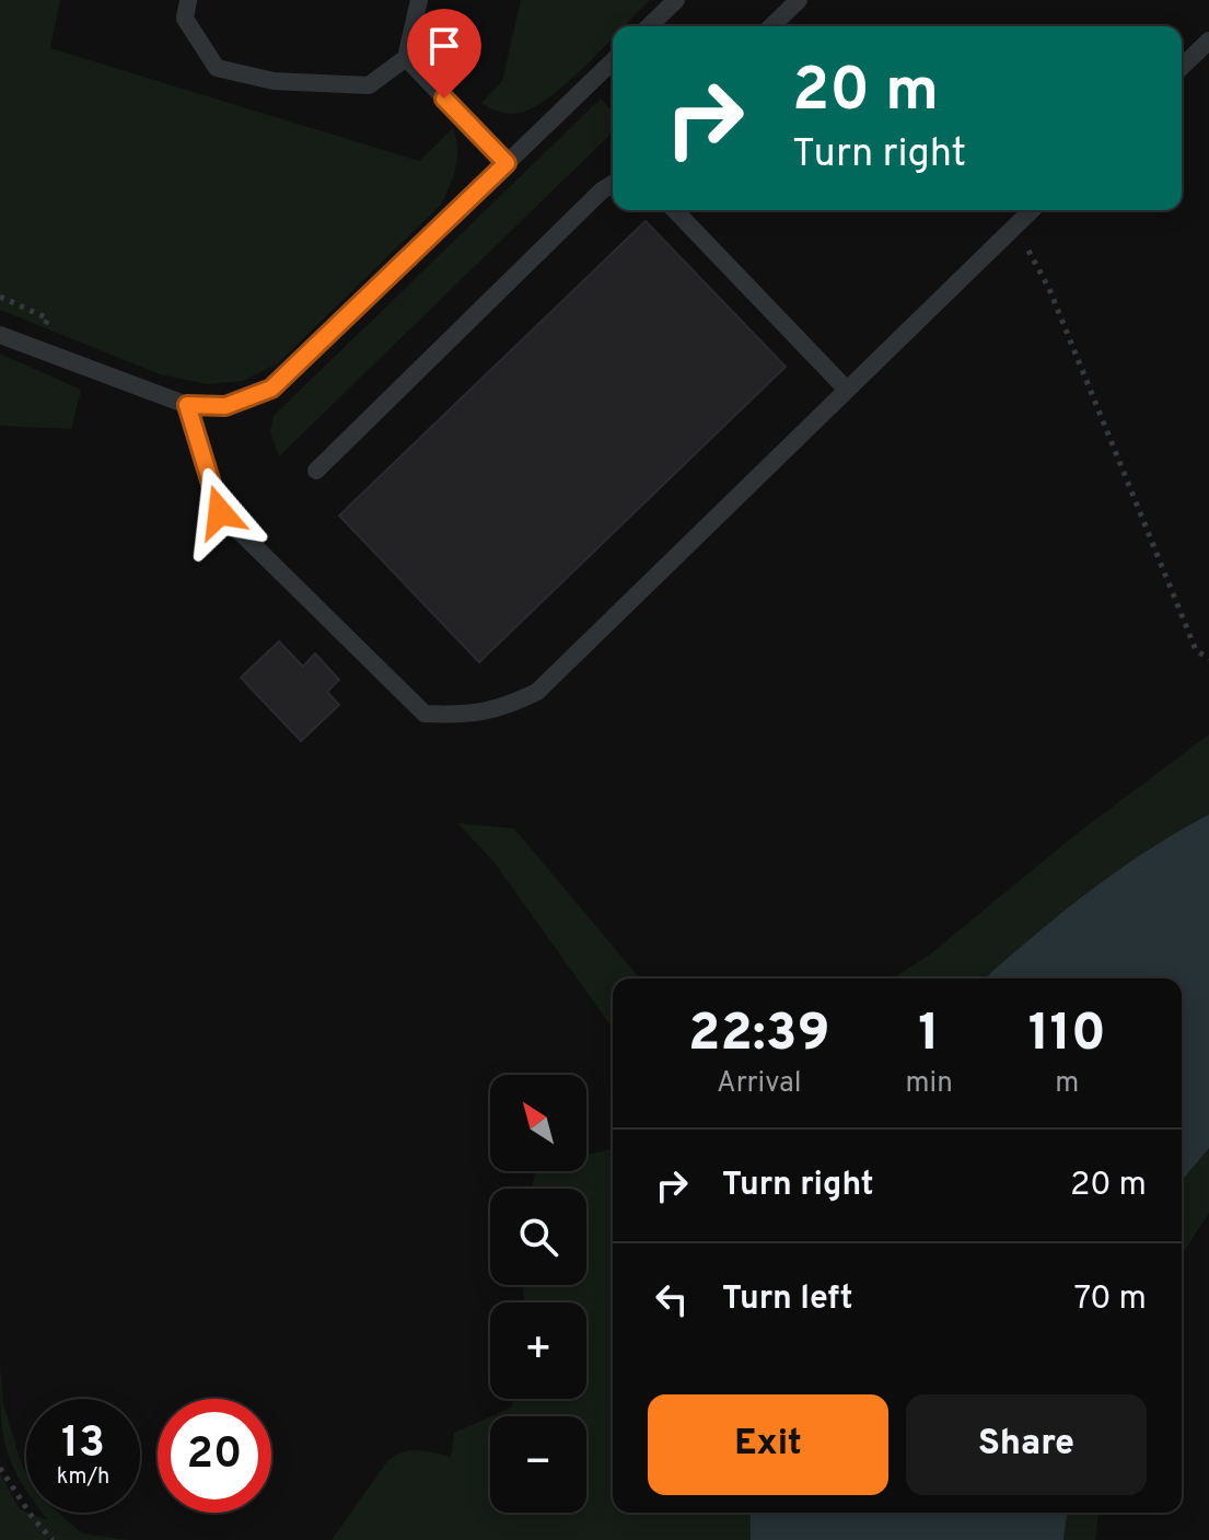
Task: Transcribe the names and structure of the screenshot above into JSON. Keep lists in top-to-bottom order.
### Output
{
  "north": "top left",
  "page": {
    "turn": ["20 m", "Turn right"],
    "eta": [
      "22:39",
      "Arrival",
      "1",
      "min",
      "110",
      "m"
    ],
    "map_buttons": ["+", "−"],
    "list": [
      {
        "name": "Turn right",
        "value": "20 m"
      },
      {
        "name": "Turn left",
        "value": "70 m"
      }
    ],
    "buttons": ["Exit", "Share"],
    "speed": "13 km/h",
    "limit": "20"
  }
}
